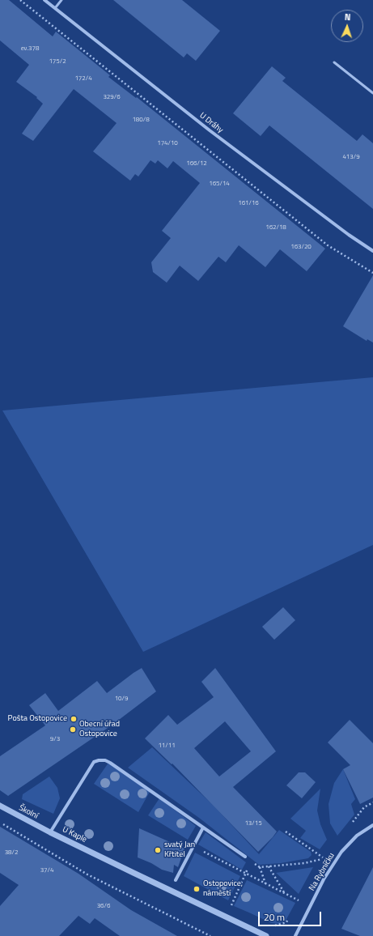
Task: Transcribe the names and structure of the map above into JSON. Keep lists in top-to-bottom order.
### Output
{
  "streets": {
    "street": [
      "U Dráhy",
      "Školní",
      "U Kaple",
      "Na Rybníčku"
    ]
  },
  "crossings": [
    ["Školní", "U Kaple"]
  ],
  "places": [
    "Pošta Ostopovice",
    "Obecní úřad Ostopovice",
    "svatý Jan Křtitel",
    "Ostopovice, náměstí"
  ],
  "house_numbers": [
    "ev.378",
    "175/2",
    "172/4",
    "329/6",
    "180/8",
    "174/10",
    "413/9",
    "166/12",
    "165/14",
    "161/16",
    "162/18",
    "163/20",
    "10/9",
    "9/3",
    "11/11",
    "13/15",
    "38/2",
    "37/4",
    "36/6"
  ],
  "scale_bar": "20 m",
  "north": "top"
}
